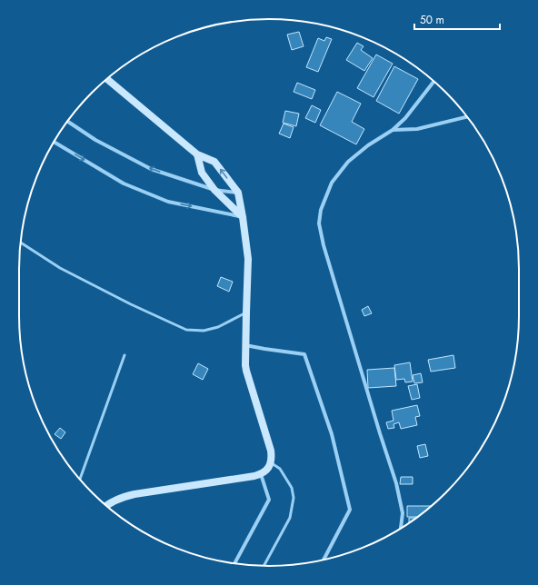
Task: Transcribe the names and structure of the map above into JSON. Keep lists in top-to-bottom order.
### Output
{
  "scale_bar": "50 m"
}
